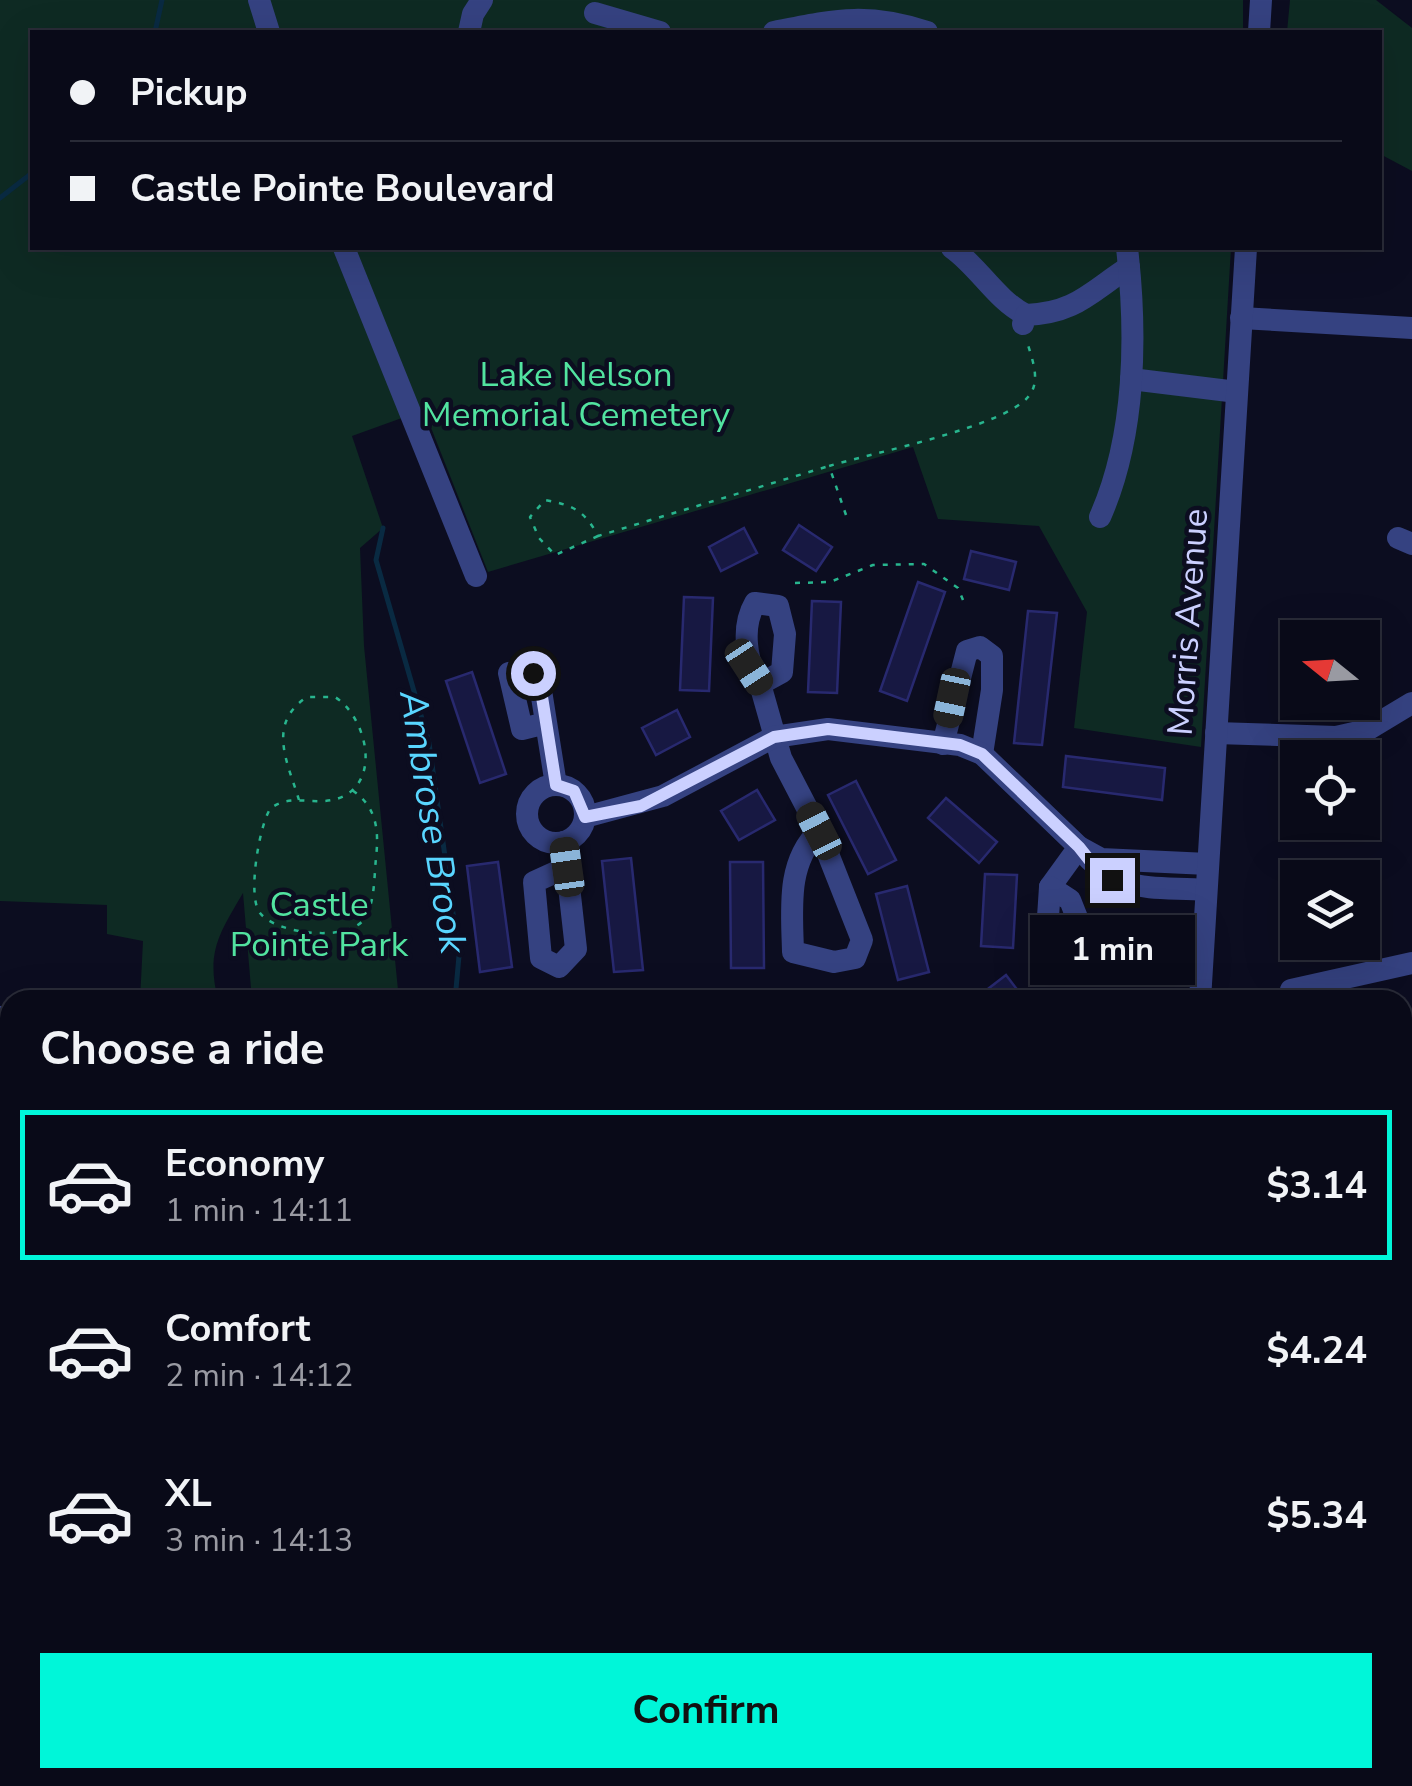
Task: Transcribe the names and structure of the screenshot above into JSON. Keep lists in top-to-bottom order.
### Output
{
  "streets": {
    "street": ["Morris Avenue"]
  },
  "water": ["Ambrose Brook"],
  "parks": ["Lake Nelson Memorial Cemetery", "Castle Pointe Park"],
  "north": "left",
  "page": {
    "banner": ["Pickup", "Castle Pointe Boulevard"],
    "bubble": "1 min",
    "heading": "Choose a ride",
    "list": [
      {
        "name": "Economy",
        "note": "1 min · 14:11",
        "value": "$3.14"
      },
      {
        "name": "Comfort",
        "note": "2 min · 14:12",
        "value": "$4.24"
      },
      {
        "name": "XL",
        "note": "3 min · 14:13",
        "value": "$5.34"
      }
    ],
    "buttons": "Confirm"
  }
}
